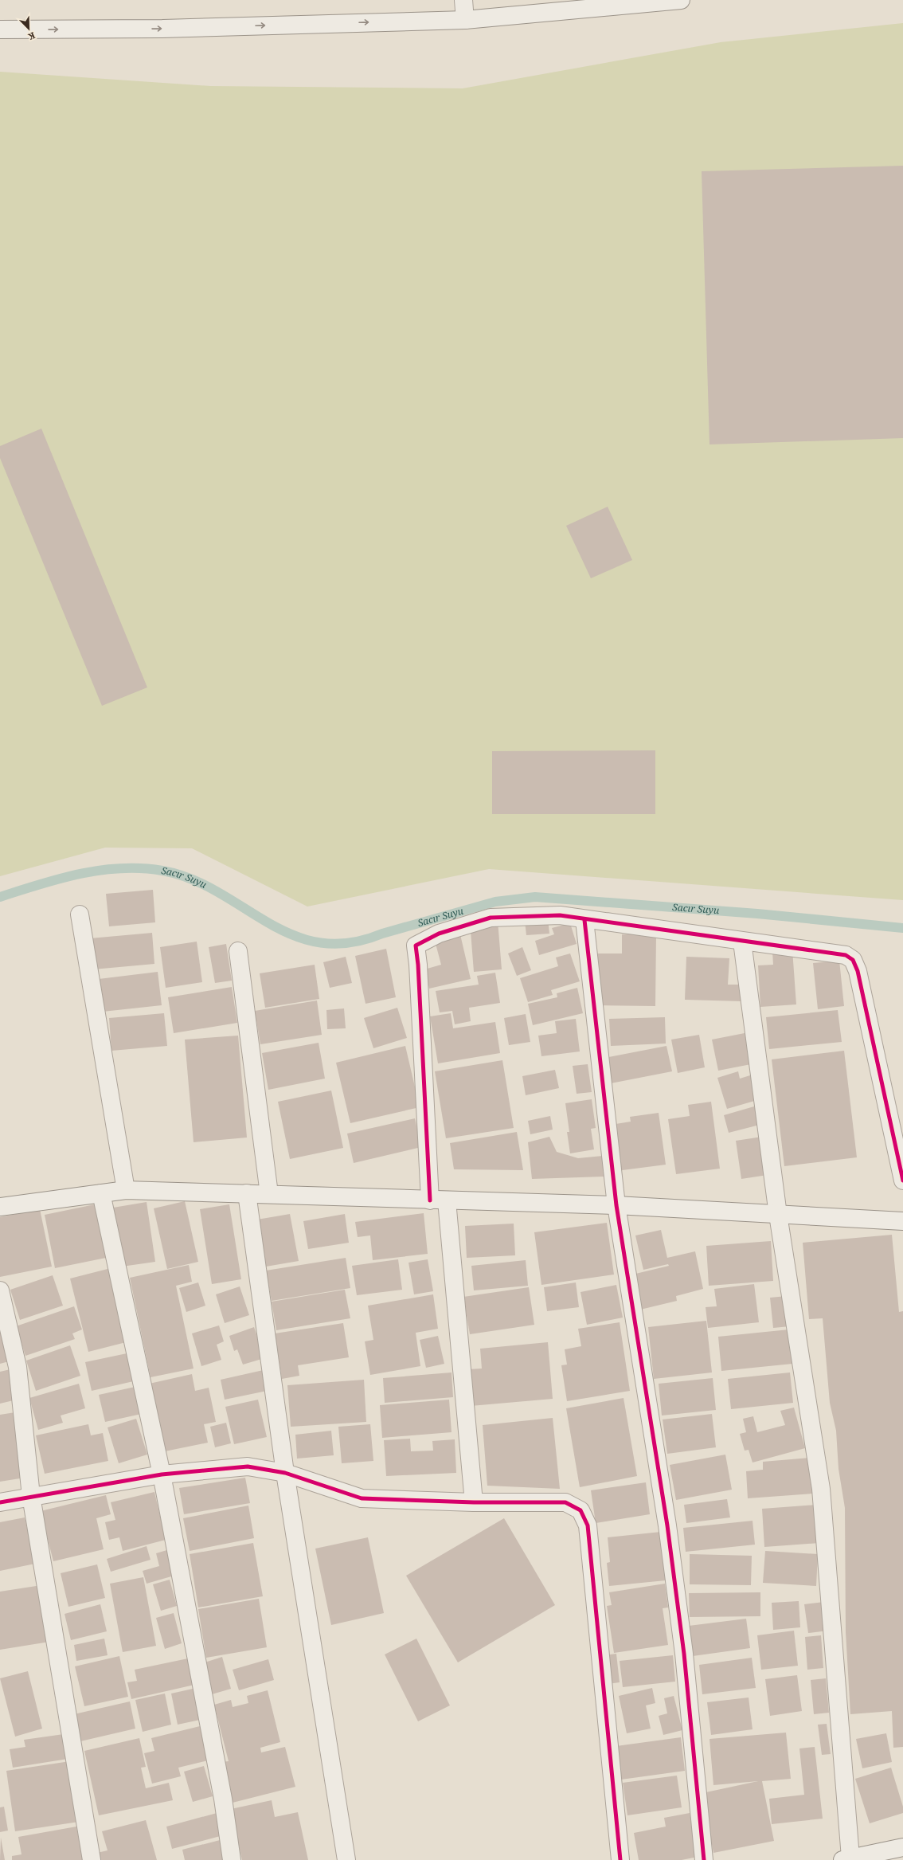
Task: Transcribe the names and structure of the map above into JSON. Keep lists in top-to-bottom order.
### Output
{
  "water": ["Sacır Suyu"],
  "north": "bottom right"
}
